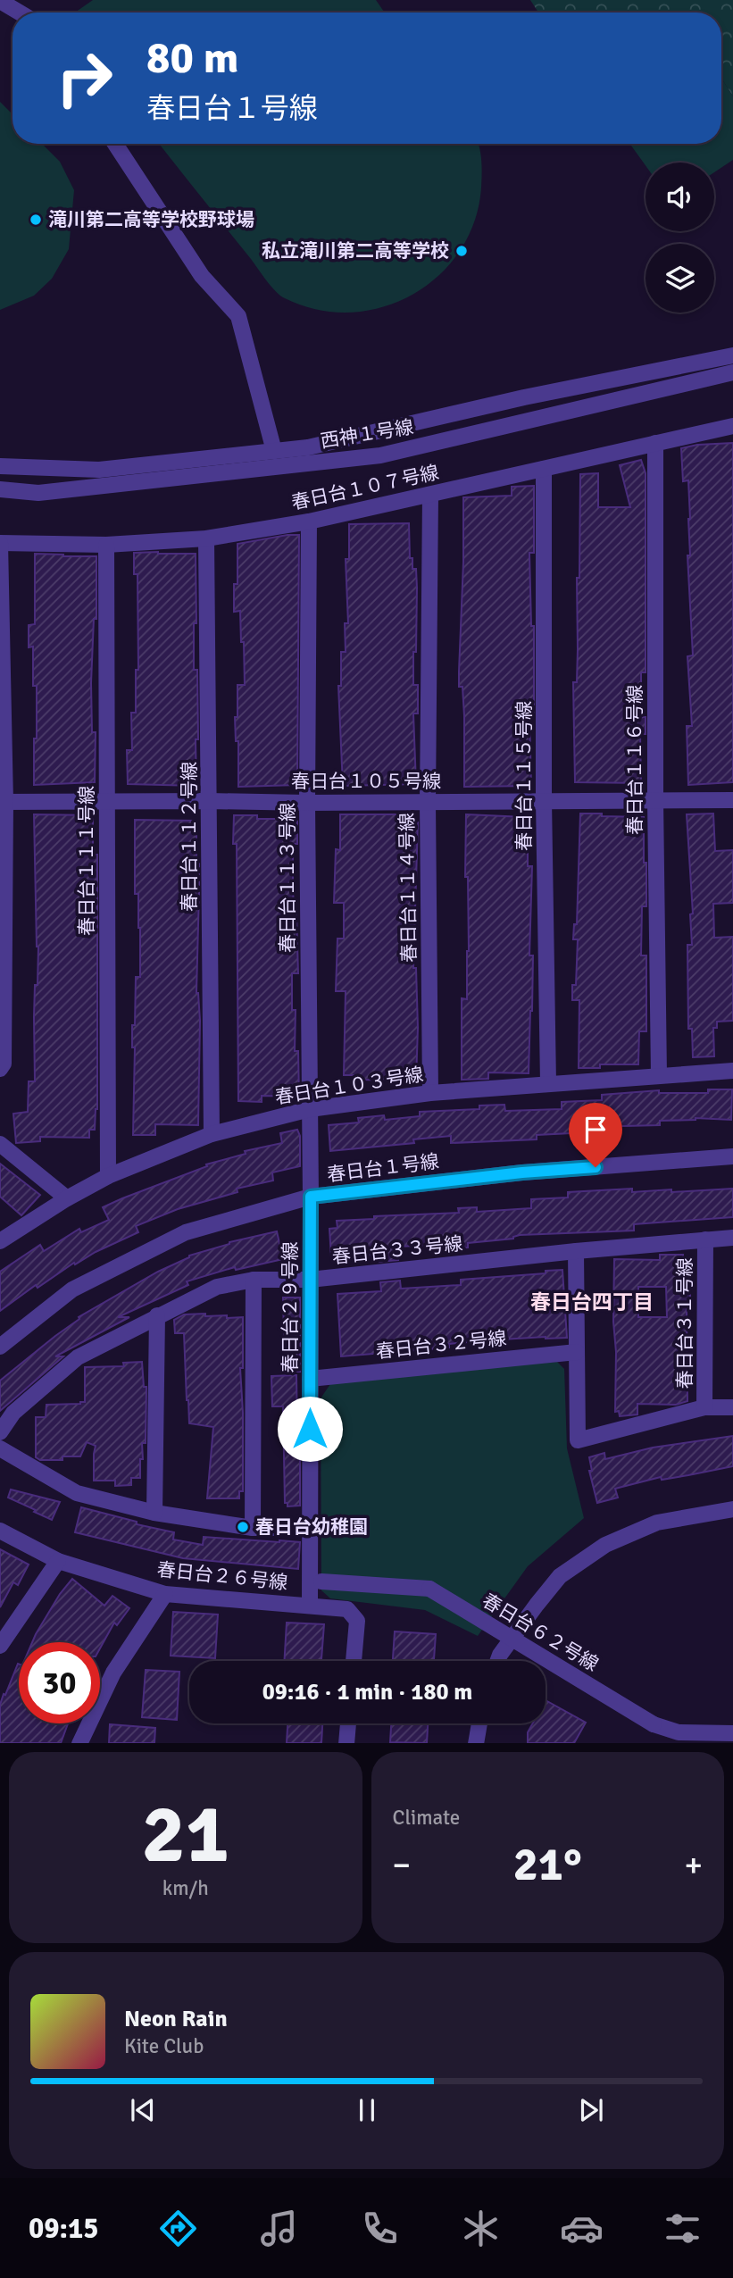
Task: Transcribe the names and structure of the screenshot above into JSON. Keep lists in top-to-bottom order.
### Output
{
  "streets": {
    "street": [
      "西神１号線",
      "春日台１０７号線",
      "春日台１１６号線",
      "春日台１１５号線",
      "春日台１０５号線",
      "春日台１１２号線",
      "春日台１１１号線",
      "春日台１１３号線",
      "春日台１１４号線",
      "春日台１０３号線",
      "春日台１号線",
      "春日台３３号線",
      "春日台２９号線",
      "春日台３１号線",
      "春日台３２号線",
      "春日台２６号線",
      "春日台６２号線"
    ]
  },
  "crossings": [
    ["春日台１０７号線", "春日台１１６号線"],
    ["春日台１０７号線", "春日台１１５号線"],
    ["春日台１０７号線", "春日台１１２号線"],
    ["春日台１０７号線", "春日台１１１号線"],
    ["春日台１０７号線", "春日台１１３号線"],
    ["春日台１０７号線", "春日台１１４号線"],
    ["春日台１１６号線", "春日台１０５号線"],
    ["春日台１１６号線", "春日台１０３号線"],
    ["春日台１１５号線", "春日台１０５号線"],
    ["春日台１１５号線", "春日台１０３号線"],
    ["春日台１０５号線", "春日台１１２号線"],
    ["春日台１０５号線", "春日台１１１号線"],
    ["春日台１０５号線", "春日台１１３号線"],
    ["春日台１０５号線", "春日台１１４号線"],
    ["春日台１１２号線", "春日台１０３号線"],
    ["春日台１１１号線", "春日台１０３号線"],
    ["春日台１１３号線", "春日台１０３号線"],
    ["春日台１１３号線", "春日台１号線"],
    ["春日台１１３号線", "春日台２９号線"],
    ["春日台１１４号線", "春日台１０３号線"],
    ["春日台１号線", "春日台２９号線"],
    ["春日台３３号線", "春日台２９号線"],
    ["春日台３３号線", "春日台３１号線"],
    ["春日台２９号線", "春日台３２号線"],
    ["春日台２９号線", "春日台２６号線"]
  ],
  "districts": ["春日台四丁目"],
  "places": ["滝川第二高等学校野球場", "私立滝川第二高等学校", "春日台幼稚園"],
  "page": {
    "turn": ["80 m", "春日台１号線"],
    "limit": "30",
    "trip": "09:16 · 1 min · 180 m",
    "tile": [
      ["21", "km/h"],
      "Climate"
    ],
    "heat": ["−", "21°", "+"],
    "song": ["Neon Rain", "Kite Club"],
    "tabs": "09:15"
  }
}
